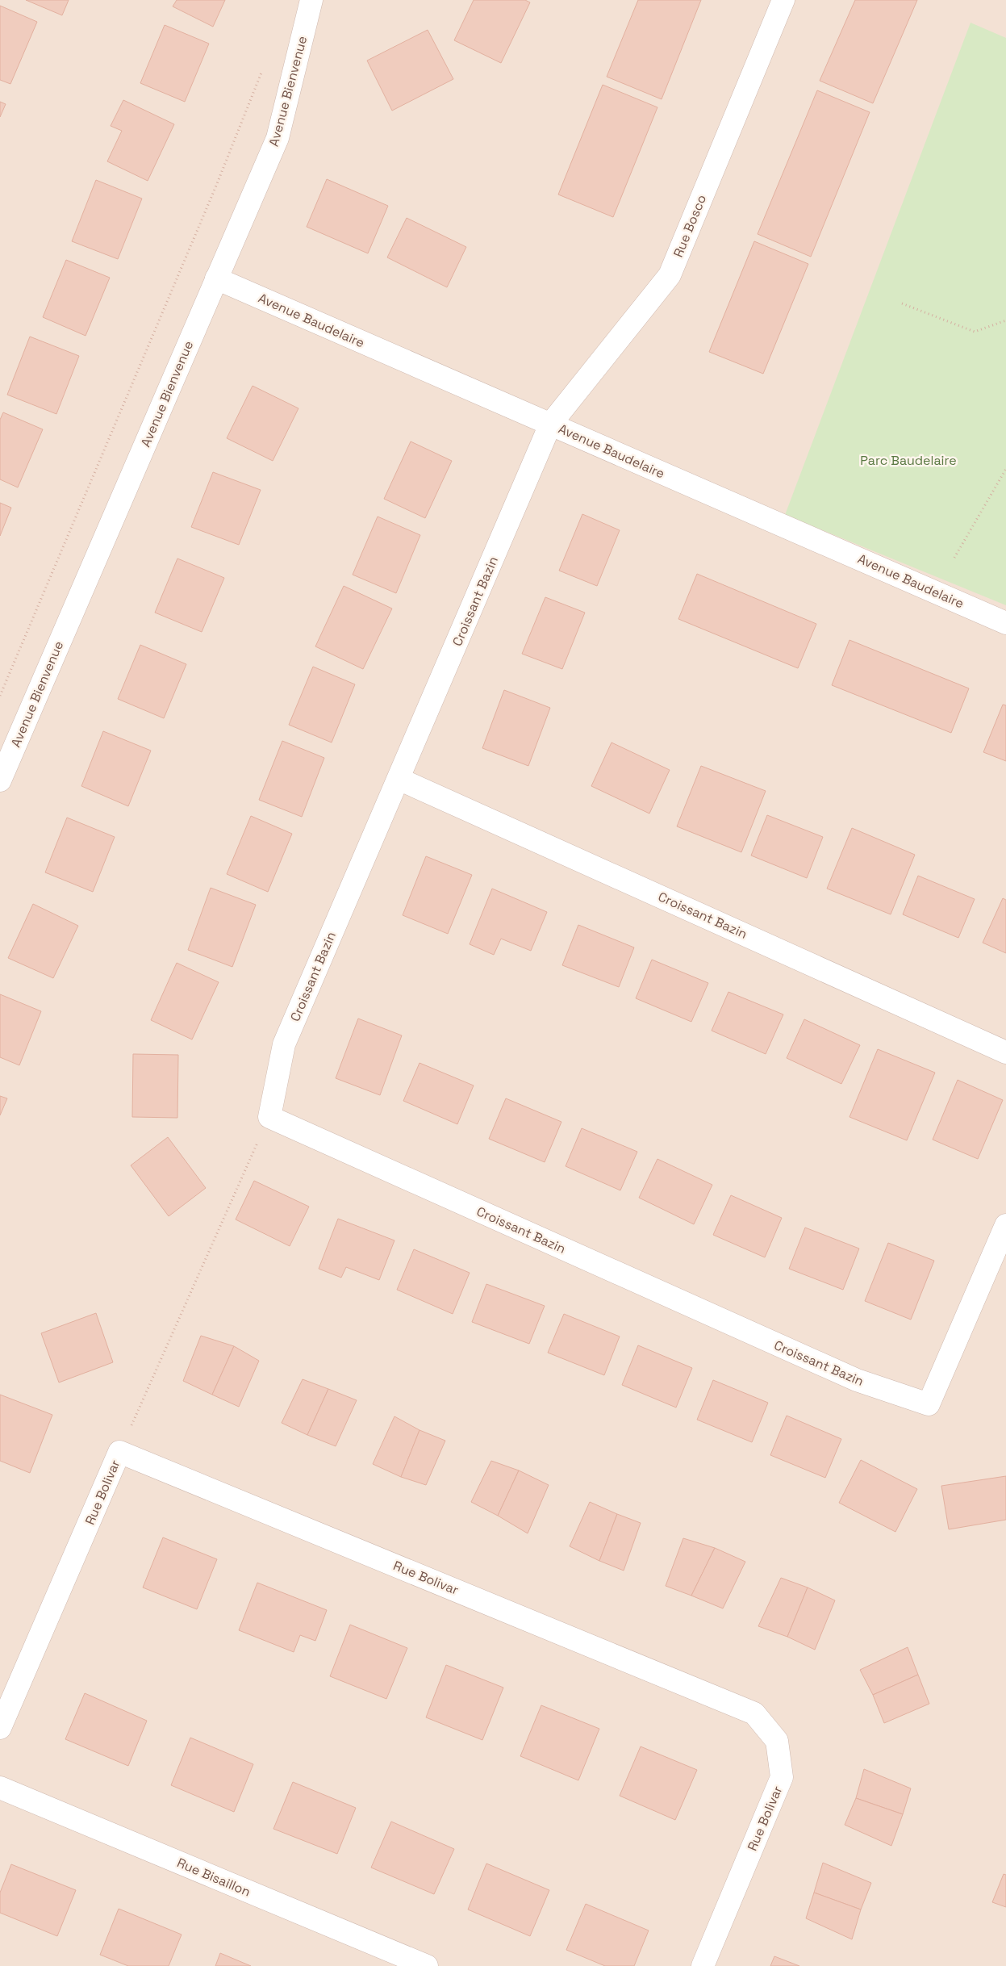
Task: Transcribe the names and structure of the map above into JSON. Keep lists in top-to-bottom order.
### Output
{
  "streets": {
    "street": [
      "Avenue Bienvenue",
      "Rue Bosco",
      "Avenue Baudelaire",
      "Croissant Bazin",
      "Rue Bolivar",
      "Rue Bisaillon"
    ]
  },
  "crossings": [
    ["Avenue Bienvenue", "Avenue Baudelaire"],
    ["Rue Bosco", "Avenue Baudelaire"],
    ["Rue Bosco", "Croissant Bazin"],
    ["Avenue Baudelaire", "Croissant Bazin"]
  ],
  "parks": ["Parc Baudelaire"]
}
